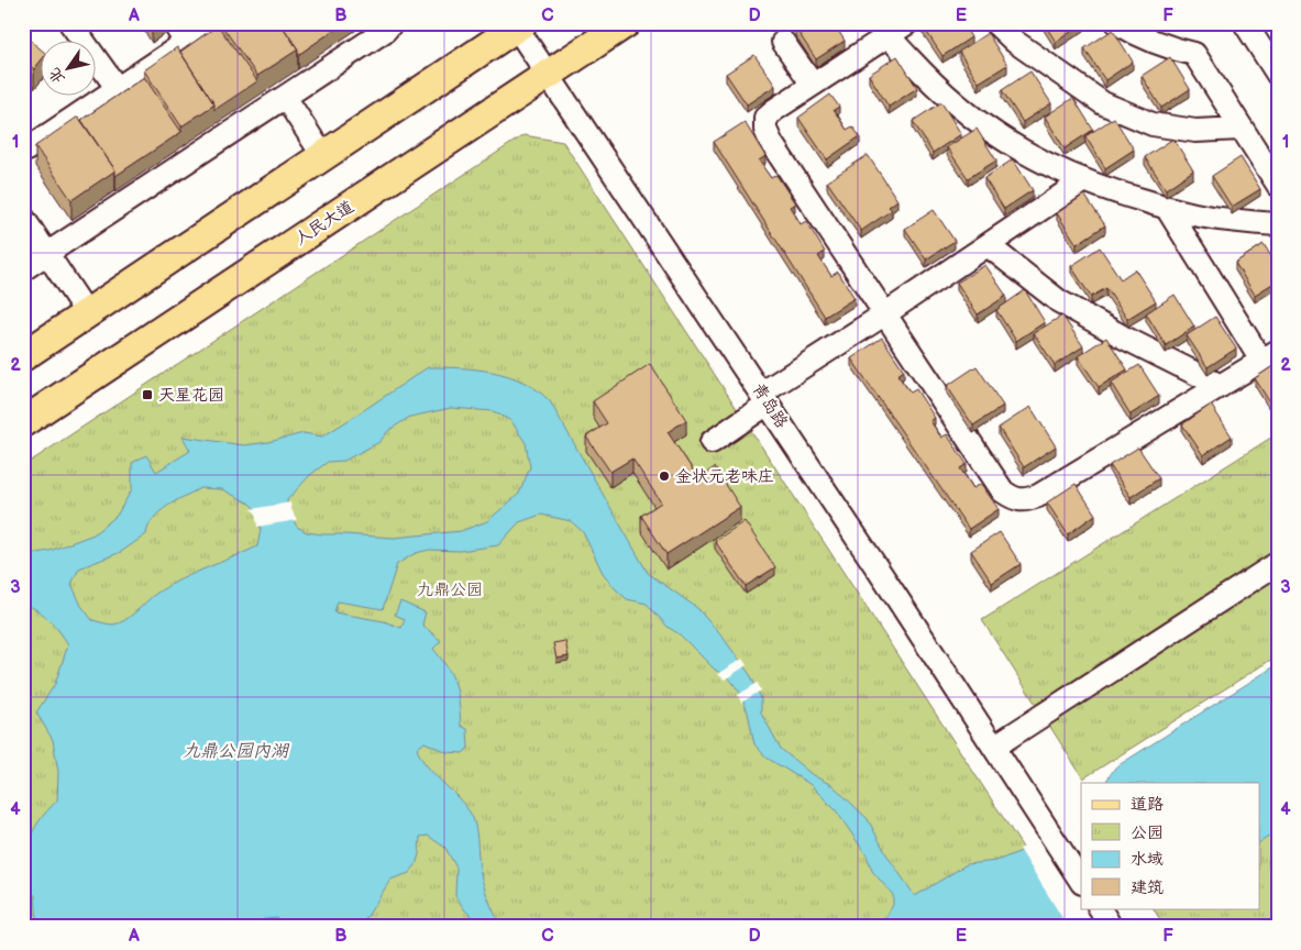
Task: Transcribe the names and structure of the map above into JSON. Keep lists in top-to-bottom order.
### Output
{
  "streets": {
    "main road": ["人民大道"],
    "street": ["青岛路"]
  },
  "crossings": [
    ["人民大道", "青岛路"]
  ],
  "water": ["九鼎公园内湖"],
  "parks": ["九鼎公园"],
  "places": {
    "transit": ["天星花园"],
    "other": ["金状元老味庄"]
  },
  "legend": [
    "道路",
    "公园",
    "水域",
    "建筑"
  ],
  "north": "bottom left",
  "grid": {
    "columns": [
      "A",
      "B",
      "C",
      "D",
      "E",
      "F"
    ],
    "rows": [
      "1",
      "2",
      "3",
      "4"
    ]
  }
}
